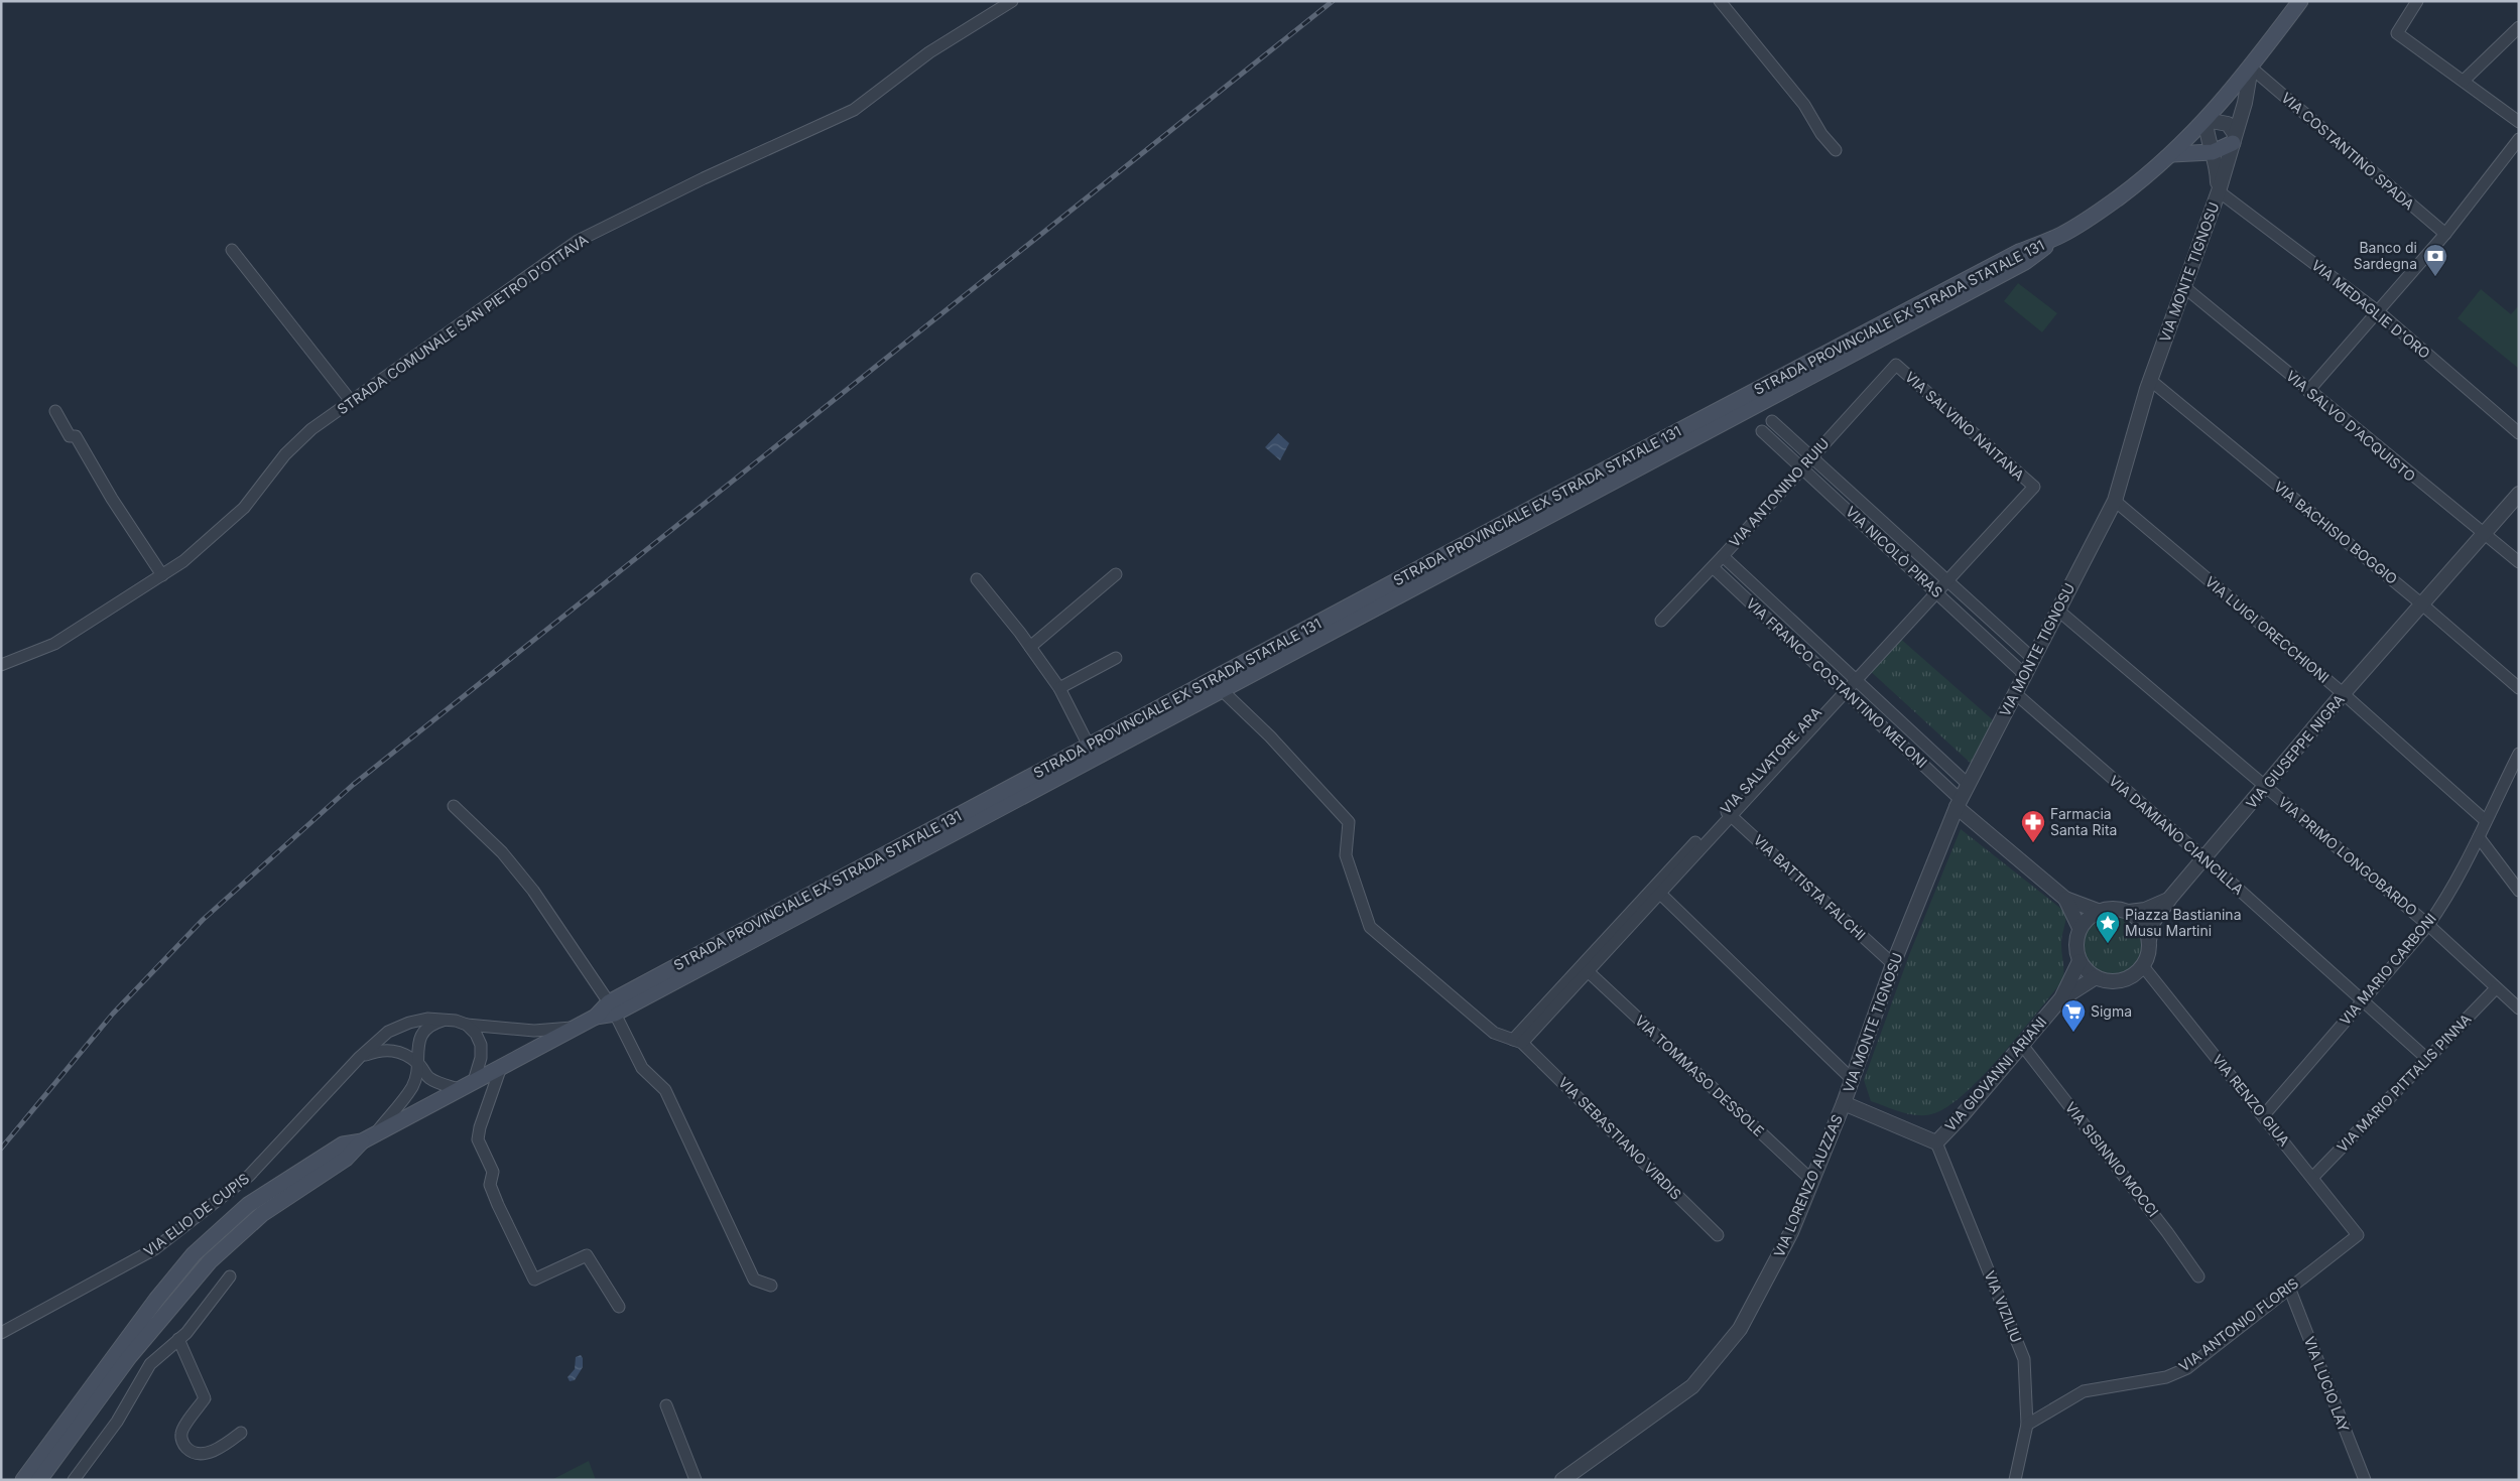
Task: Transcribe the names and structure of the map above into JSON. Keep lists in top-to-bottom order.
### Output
{
  "streets": {
    "main road": ["STRADA PROVINCIALE EX STRADA STATALE 131"],
    "street": [
      "VIA COSTANTINO SPADA",
      "VIA MONTE TIGNOSU",
      "VIA MEDAGLIE D'ORO",
      "STRADA COMUNALE SAN PIETRO D'OTTAVA",
      "VIA SALVINO NAITANA",
      "VIA SALVO D'ACQUISTO",
      "VIA ANTONINO RUIU",
      "VIA BACHISIO BOGGIO",
      "VIA NICOLÒ PIRAS",
      "VIA LUIGI ORECCHIONI",
      "VIA FRANCO COSTANTINO MELONI",
      "VIA GIUSEPPE NIGRA",
      "VIA SALVATORE ARA",
      "VIA DAMIANO CIANCILLA",
      "VIA PRIMO LONGOBARDO",
      "VIA BATTISTA FALCHI",
      "VIA MARIO CARBONI",
      "VIA GIOVANNI ARIANI",
      "VIA TOMMASO DESSOLE",
      "VIA MARIO PITTALIS PINNA",
      "VIA RENZO GIUA",
      "VIA SEBASTIANO VIRDIS",
      "VIA SISINNIO MOCCI",
      "VIA LORENZO AUZZAS",
      "VIA ELIO DE CUPIS",
      "VIA VIZILIU",
      "VIA ANTONIO FLORIS",
      "VIA LUCIO LAY"
    ]
  },
  "crossings": [
    ["VIA COSTANTINO SPADA", "VIA MONTE TIGNOSU"],
    ["VIA MONTE TIGNOSU", "VIA MEDAGLIE D'ORO"],
    ["VIA MONTE TIGNOSU", "VIA SALVO D'ACQUISTO"],
    ["VIA MONTE TIGNOSU", "VIA BACHISIO BOGGIO"],
    ["VIA MONTE TIGNOSU", "VIA NICOLÒ PIRAS"],
    ["VIA MONTE TIGNOSU", "VIA LUIGI ORECCHIONI"],
    ["VIA MONTE TIGNOSU", "VIA FRANCO COSTANTINO MELONI"],
    ["VIA MONTE TIGNOSU", "VIA DAMIANO CIANCILLA"],
    ["VIA MONTE TIGNOSU", "VIA PRIMO LONGOBARDO"],
    ["VIA MONTE TIGNOSU", "VIA BATTISTA FALCHI"],
    ["VIA MONTE TIGNOSU", "VIA GIOVANNI ARIANI"],
    ["VIA MONTE TIGNOSU", "VIA LORENZO AUZZAS"],
    ["STRADA PROVINCIALE EX STRADA STATALE 131", "VIA ELIO DE CUPIS"],
    ["VIA SALVINO NAITANA", "VIA ANTONINO RUIU"],
    ["VIA SALVINO NAITANA", "VIA SALVATORE ARA"],
    ["VIA SALVO D'ACQUISTO", "VIA GIUSEPPE NIGRA"],
    ["VIA ANTONINO RUIU", "VIA NICOLÒ PIRAS"],
    ["VIA ANTONINO RUIU", "VIA FRANCO COSTANTINO MELONI"],
    ["VIA BACHISIO BOGGIO", "VIA GIUSEPPE NIGRA"],
    ["VIA NICOLÒ PIRAS", "VIA SALVATORE ARA"],
    ["VIA LUIGI ORECCHIONI", "VIA GIUSEPPE NIGRA"],
    ["VIA LUIGI ORECCHIONI", "VIA MARIO CARBONI"],
    ["VIA FRANCO COSTANTINO MELONI", "VIA SALVATORE ARA"],
    ["VIA GIUSEPPE NIGRA", "VIA DAMIANO CIANCILLA"],
    ["VIA GIUSEPPE NIGRA", "VIA PRIMO LONGOBARDO"],
    ["VIA GIUSEPPE NIGRA", "VIA GIOVANNI ARIANI"],
    ["VIA GIUSEPPE NIGRA", "VIA RENZO GIUA"],
    ["VIA SALVATORE ARA", "VIA BATTISTA FALCHI"],
    ["VIA SALVATORE ARA", "VIA TOMMASO DESSOLE"],
    ["VIA SALVATORE ARA", "VIA SEBASTIANO VIRDIS"],
    ["VIA DAMIANO CIANCILLA", "VIA MARIO CARBONI"],
    ["VIA DAMIANO CIANCILLA", "VIA MARIO PITTALIS PINNA"],
    ["VIA PRIMO LONGOBARDO", "VIA MARIO CARBONI"],
    ["VIA PRIMO LONGOBARDO", "VIA MARIO PITTALIS PINNA"],
    ["VIA MARIO CARBONI", "VIA RENZO GIUA"],
    ["VIA GIOVANNI ARIANI", "VIA RENZO GIUA"],
    ["VIA GIOVANNI ARIANI", "VIA SISINNIO MOCCI"],
    ["VIA GIOVANNI ARIANI", "VIA LORENZO AUZZAS"],
    ["VIA GIOVANNI ARIANI", "VIA VIZILIU"],
    ["VIA TOMMASO DESSOLE", "VIA LORENZO AUZZAS"],
    ["VIA MARIO PITTALIS PINNA", "VIA RENZO GIUA"],
    ["VIA RENZO GIUA", "VIA ANTONIO FLORIS"],
    ["VIA VIZILIU", "VIA ANTONIO FLORIS"],
    ["VIA ANTONIO FLORIS", "VIA LUCIO LAY"]
  ],
  "places": {
    "bank": ["Banco di Sardegna"],
    "pharmacy": ["Farmacia Santa Rita"],
    "place": ["Piazza Bastianina Musu Martini"],
    "supermarket": ["Sigma"]
  }
}
